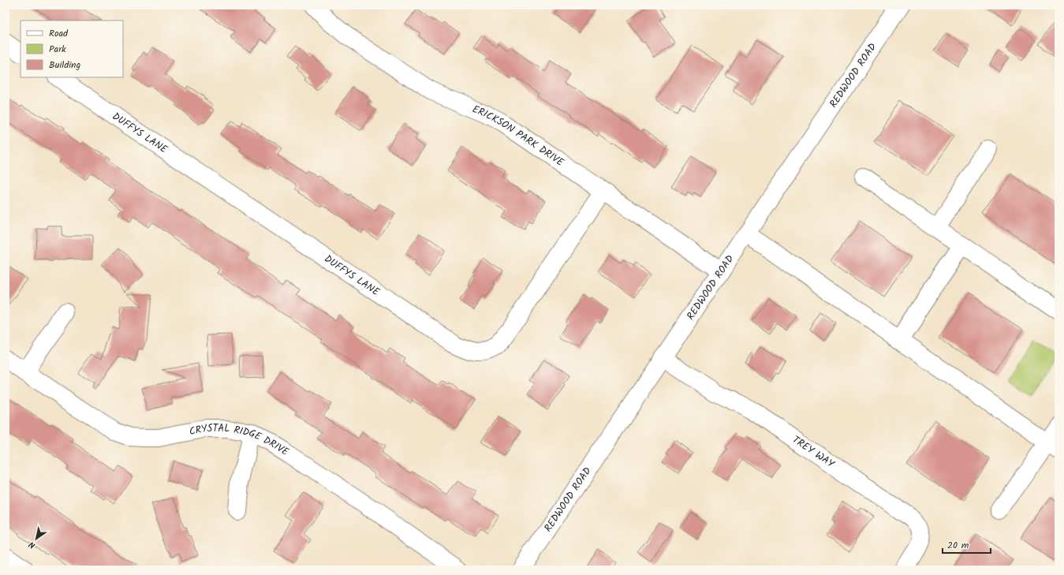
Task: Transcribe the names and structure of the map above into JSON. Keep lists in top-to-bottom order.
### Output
{
  "streets": {
    "street": [
      "REDWOOD ROAD",
      "DUFFYS LANE",
      "ERICKSON PARK DRIVE",
      "CRYSTAL RIDGE DRIVE",
      "TREY WAY"
    ]
  },
  "crossings": [
    ["REDWOOD ROAD", "ERICKSON PARK DRIVE"],
    ["REDWOOD ROAD", "TREY WAY"],
    ["DUFFYS LANE", "ERICKSON PARK DRIVE"]
  ],
  "legend": ["Road", "Park", "Building"],
  "scale_bar": "20 m",
  "north": "bottom left"
}
